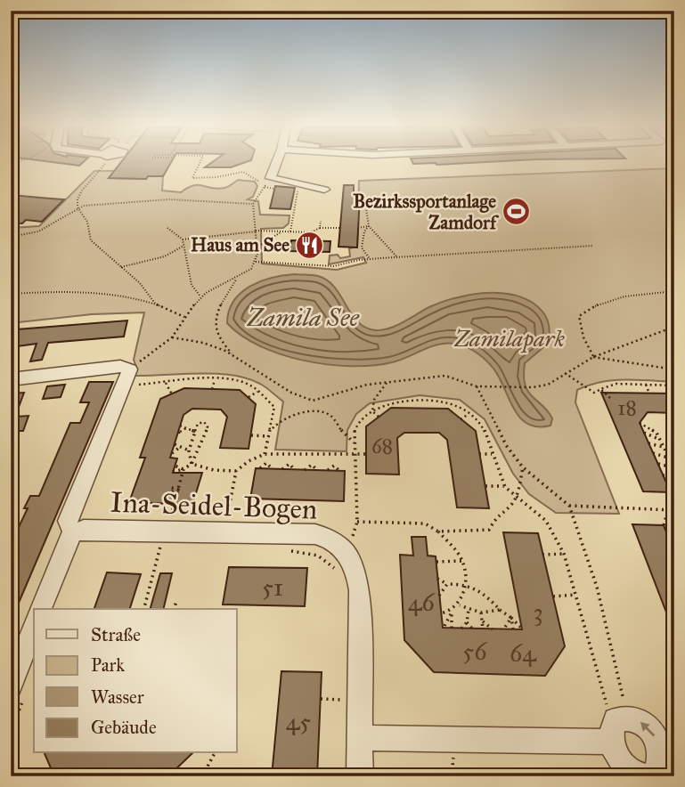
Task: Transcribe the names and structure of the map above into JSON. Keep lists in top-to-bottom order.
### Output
{
  "streets": {
    "street": ["Ina-Seidel-Bogen"]
  },
  "water": ["Zamila See"],
  "parks": ["Zamilapark"],
  "places": {
    "sports": ["Bezirkssportanlage Zamdorf"],
    "restaurant": ["Haus am See"]
  },
  "house_numbers": [
    "18",
    "68",
    "51",
    "46",
    "3",
    "56",
    "64",
    "45"
  ],
  "legend": [
    "Straße",
    "Park",
    "Wasser",
    "Gebäude"
  ]
}
